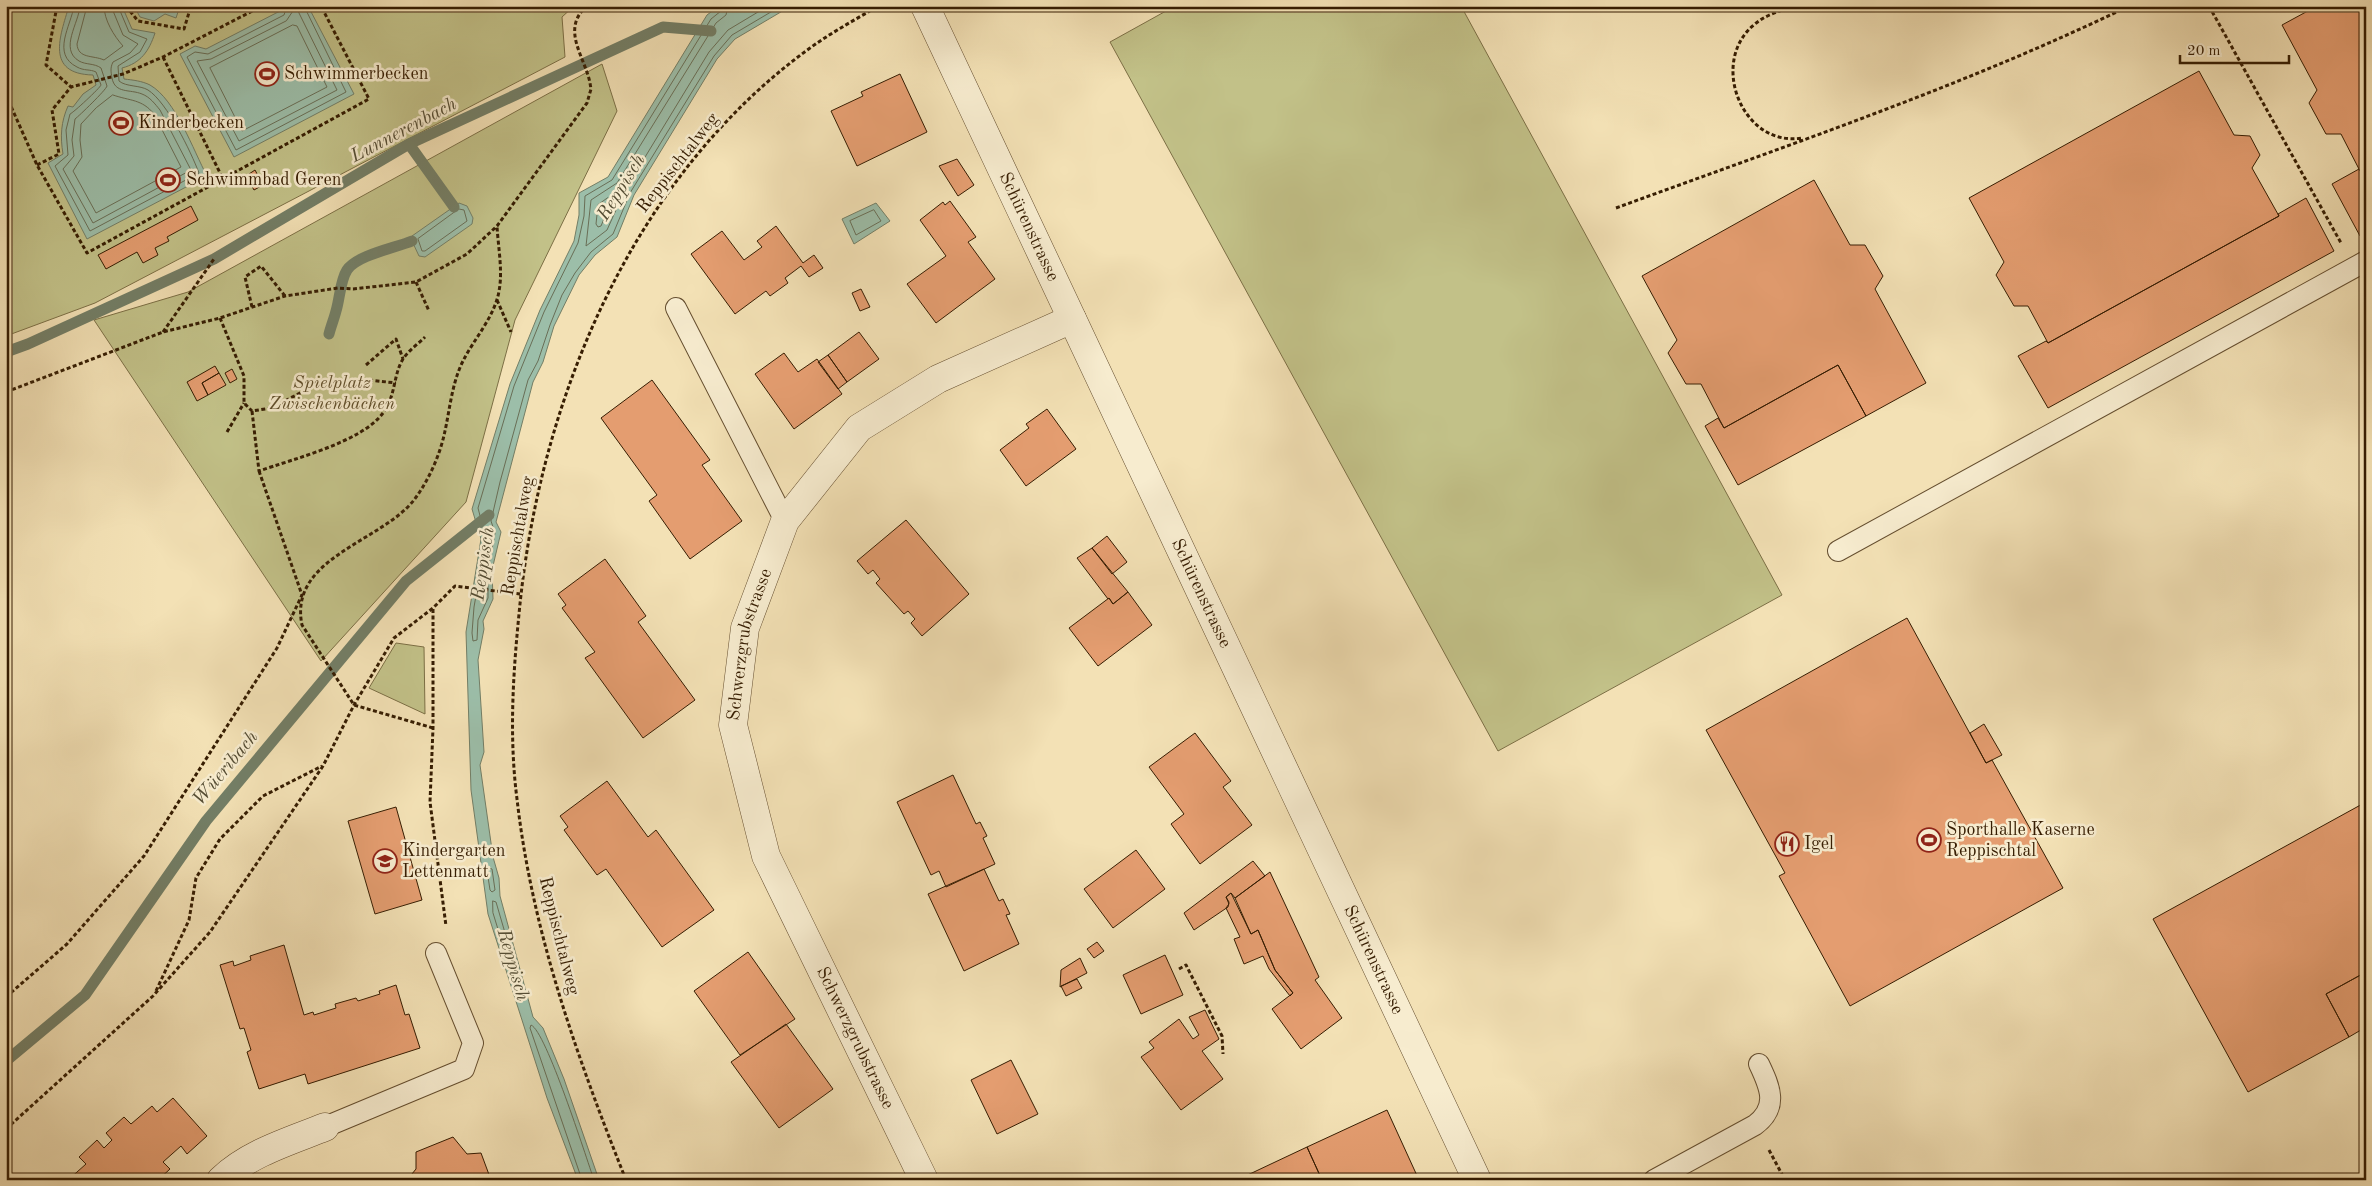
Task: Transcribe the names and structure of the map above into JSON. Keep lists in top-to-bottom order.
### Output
{
  "streets": {
    "street": ["Schürenstrasse", "Schwerzgrubstrasse"],
    "path": ["Reppischtalweg"]
  },
  "crossings": [
    ["Schürenstrasse", "Schwerzgrubstrasse"]
  ],
  "water": ["Lunnerenbach", "Reppisch", "Wüeribach"],
  "parks": ["Spielplatz Zwischenbächen"],
  "places": {
    "sports": [
      "Schwimmerbecken",
      "Kinderbecken",
      "Schwimmbad Geren",
      "Sporthalle Kaserne Reppischtal"
    ],
    "restaurant": ["Igel"],
    "school or university": ["Kindergarten Lettenmatt"]
  },
  "scale_bar": "20 m"
}
